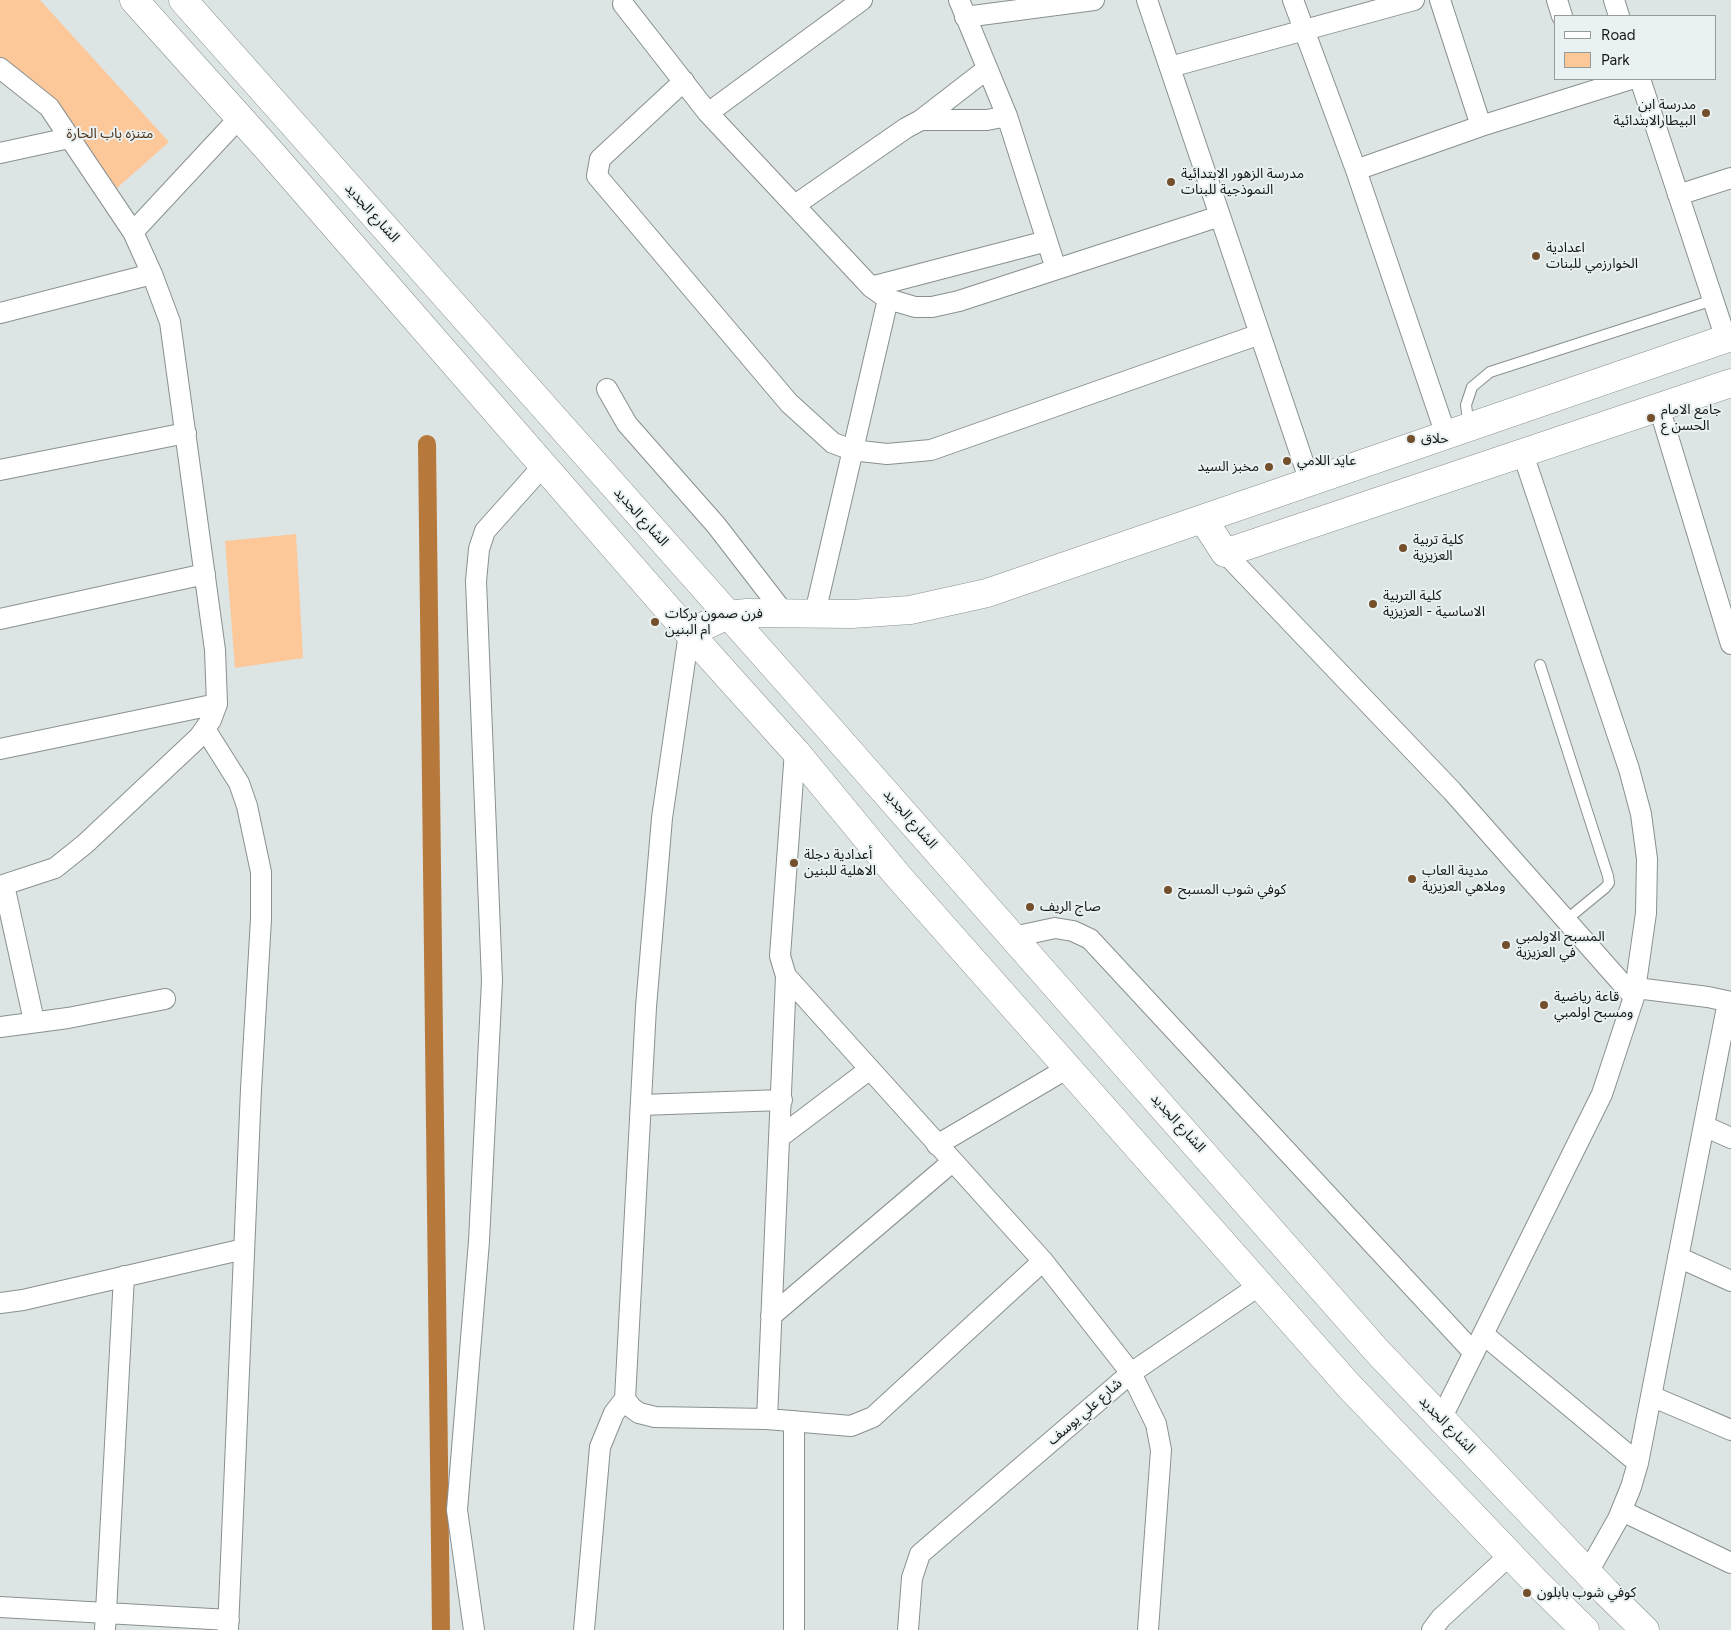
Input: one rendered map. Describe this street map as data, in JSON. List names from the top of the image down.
{
  "streets": {
    "main road": ["الشارع الجديد"],
    "street": ["شارع علي يوسف"]
  },
  "parks": ["متنزه باب الحارة"],
  "places": [
    "مدرسة ابن البيطارالابتدائية",
    "مدرسة الزهور الابتدائية النموذجية للبنات",
    "اعدادية الخوارزمي للبنات",
    "جامع الامام الحسن ع",
    "حلاق",
    "عايد اللامي",
    "مخبز السيد",
    "كلية تربية العزيزية",
    "كلية التربية الاساسية - العزيزية",
    "فرن صمون بركات ام البنين",
    "أعدادية دجلة الاهلية للبنين",
    "مدينة العاب وملاهي العزيزية",
    "كوفي شوب المسبح",
    "صاج الريف",
    "المسبح الاولمبي في العزيزية",
    "قاعة رياضية ومسبح اولمبي",
    "كوفي شوب بابلون"
  ],
  "legend": ["Road", "Park"]
}
